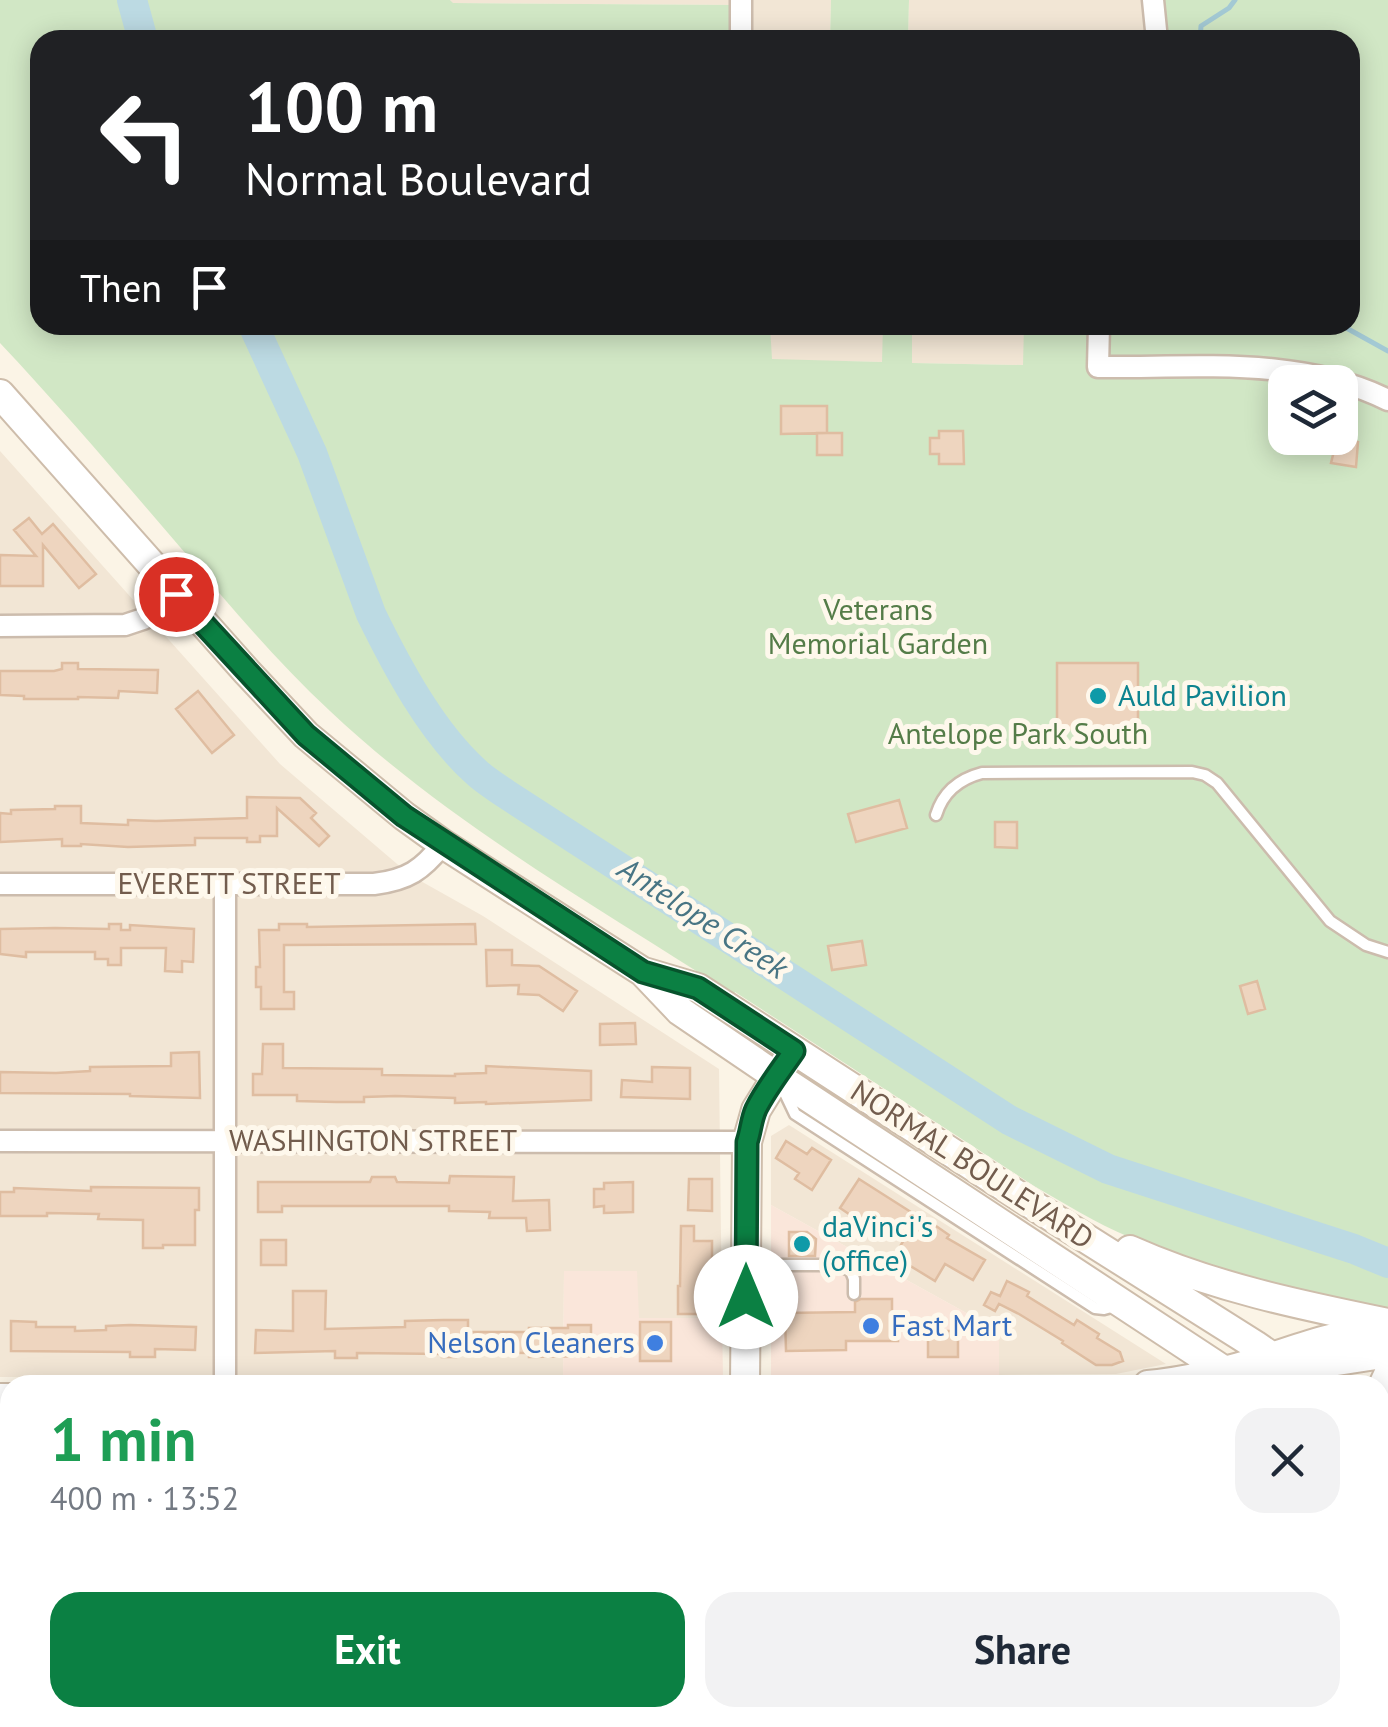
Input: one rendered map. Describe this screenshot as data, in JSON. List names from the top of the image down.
{
  "streets": {
    "main road": ["NORMAL BOULEVARD"],
    "street": ["EVERETT STREET", "WASHINGTON STREET"]
  },
  "crossings": [
    ["EVERETT STREET", "NORMAL BOULEVARD"]
  ],
  "water": ["Antelope Creek"],
  "parks": ["Veterans Memorial Garden", "Antelope Park South"],
  "places": [
    "Auld Pavilion",
    "daVinci's (office)",
    "Fast Mart",
    "Nelson Cleaners"
  ],
  "page": {
    "turn": ["100 m", "Normal Boulevard"],
    "then": "Then",
    "heading": ["1 min", "400 m · 13:52"],
    "buttons": ["Exit", "Share"]
  }
}
